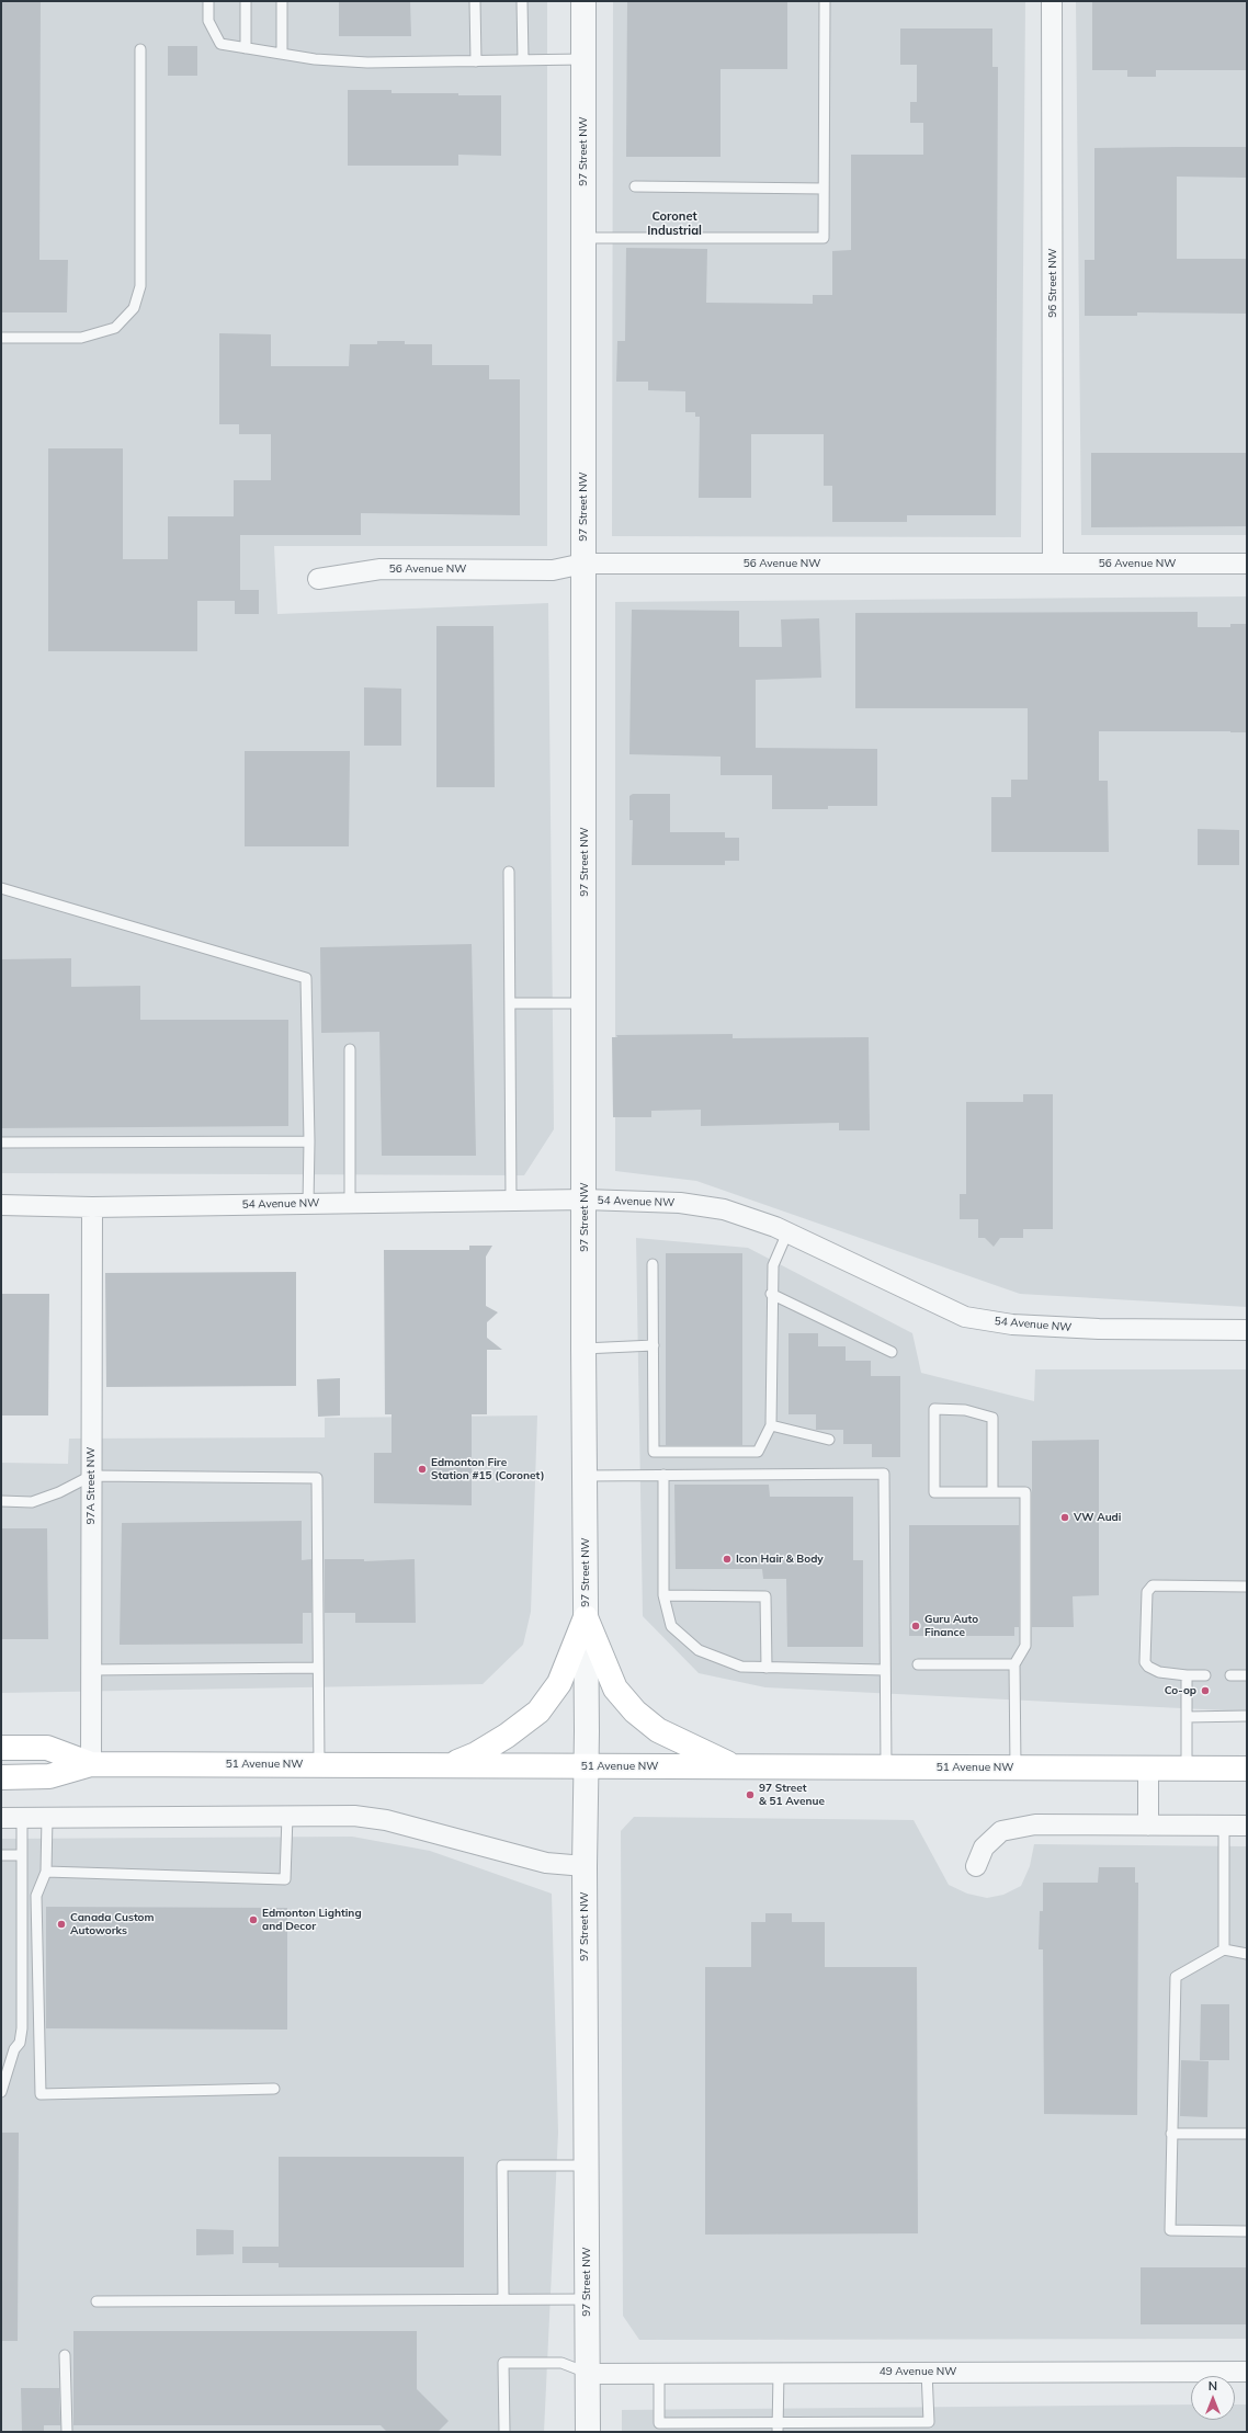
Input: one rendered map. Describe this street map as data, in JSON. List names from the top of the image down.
{
  "streets": {
    "main road": ["51 Avenue NW"],
    "street": [
      "97 Street NW",
      "96 Street NW",
      "56 Avenue NW",
      "54 Avenue NW",
      "97A Street NW",
      "49 Avenue NW"
    ]
  },
  "crossings": [
    ["97 Street NW", "56 Avenue NW"],
    ["97 Street NW", "54 Avenue NW"],
    ["97 Street NW", "51 Avenue NW"],
    ["97 Street NW", "49 Avenue NW"],
    ["96 Street NW", "56 Avenue NW"],
    ["54 Avenue NW", "97A Street NW"],
    ["97A Street NW", "51 Avenue NW"]
  ],
  "districts": ["Coronet Industrial"],
  "places": [
    "Edmonton Fire Station #15 (Coronet)",
    "VW Audi",
    "Icon Hair & Body",
    "Guru Auto Finance",
    "Co-op",
    "97 Street & 51 Avenue",
    "Edmonton Lighting and Decor",
    "Canada Custom Autoworks"
  ],
  "north": "top"
}
